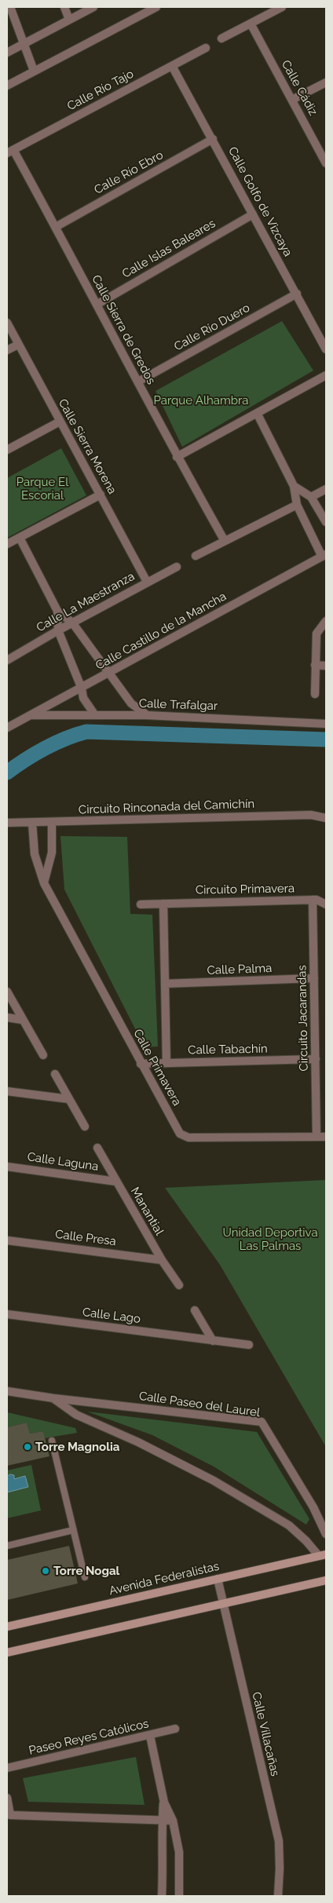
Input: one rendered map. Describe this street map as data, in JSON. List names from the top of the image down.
{
  "streets": {
    "street": [
      "Calle Cádiz",
      "Calle Río Tajo",
      "Calle Río Ebro",
      "Calle Golfo de Vizcaya",
      "Calle Islas Baleares",
      "Calle Río Duero",
      "Calle Sierra de Gredos",
      "Calle Sierra Morena",
      "Calle La Maestranza",
      "Calle Castillo de la Mancha",
      "Calle Trafalgar",
      "Circuito Rinconada del Camichín",
      "Circuito Primavera",
      "Calle Palma",
      "Circuito Jacarandas",
      "Calle Tabachín",
      "Calle Primavera",
      "Calle Laguna",
      "Manantial",
      "Calle Presa",
      "Calle Lago",
      "Calle Paseo del Laurel",
      "Avenida Federalistas",
      "Calle Villacañas",
      "Paseo Reyes Católicos"
    ]
  },
  "crossings": [
    ["Calle Río Tajo", "Calle Golfo de Vizcaya"],
    ["Calle Río Tajo", "Calle Sierra de Gredos"],
    ["Calle Río Ebro", "Calle Golfo de Vizcaya"],
    ["Calle Río Ebro", "Calle Sierra de Gredos"],
    ["Calle Golfo de Vizcaya", "Calle Islas Baleares"],
    ["Calle Golfo de Vizcaya", "Calle Río Duero"],
    ["Calle Islas Baleares", "Calle Sierra de Gredos"],
    ["Calle Río Duero", "Calle Sierra de Gredos"],
    ["Calle Sierra Morena", "Calle La Maestranza"],
    ["Calle Castillo de la Mancha", "Calle Trafalgar"],
    ["Circuito Rinconada del Camichín", "Calle Primavera"],
    ["Circuito Primavera", "Circuito Jacarandas"],
    ["Calle Palma", "Circuito Jacarandas"],
    ["Circuito Jacarandas", "Calle Tabachín"],
    ["Circuito Jacarandas", "Calle Primavera"],
    ["Calle Tabachín", "Calle Primavera"],
    ["Calle Laguna", "Manantial"],
    ["Manantial", "Calle Presa"],
    ["Calle Paseo del Laurel", "Avenida Federalistas"],
    ["Avenida Federalistas", "Calle Villacañas"]
  ],
  "parks": ["Parque Alhambra", "Parque El Escorial", "Unidad Deportiva Las Palmas"],
  "places": ["Torre Magnolia", "Torre Nogal"]
}
